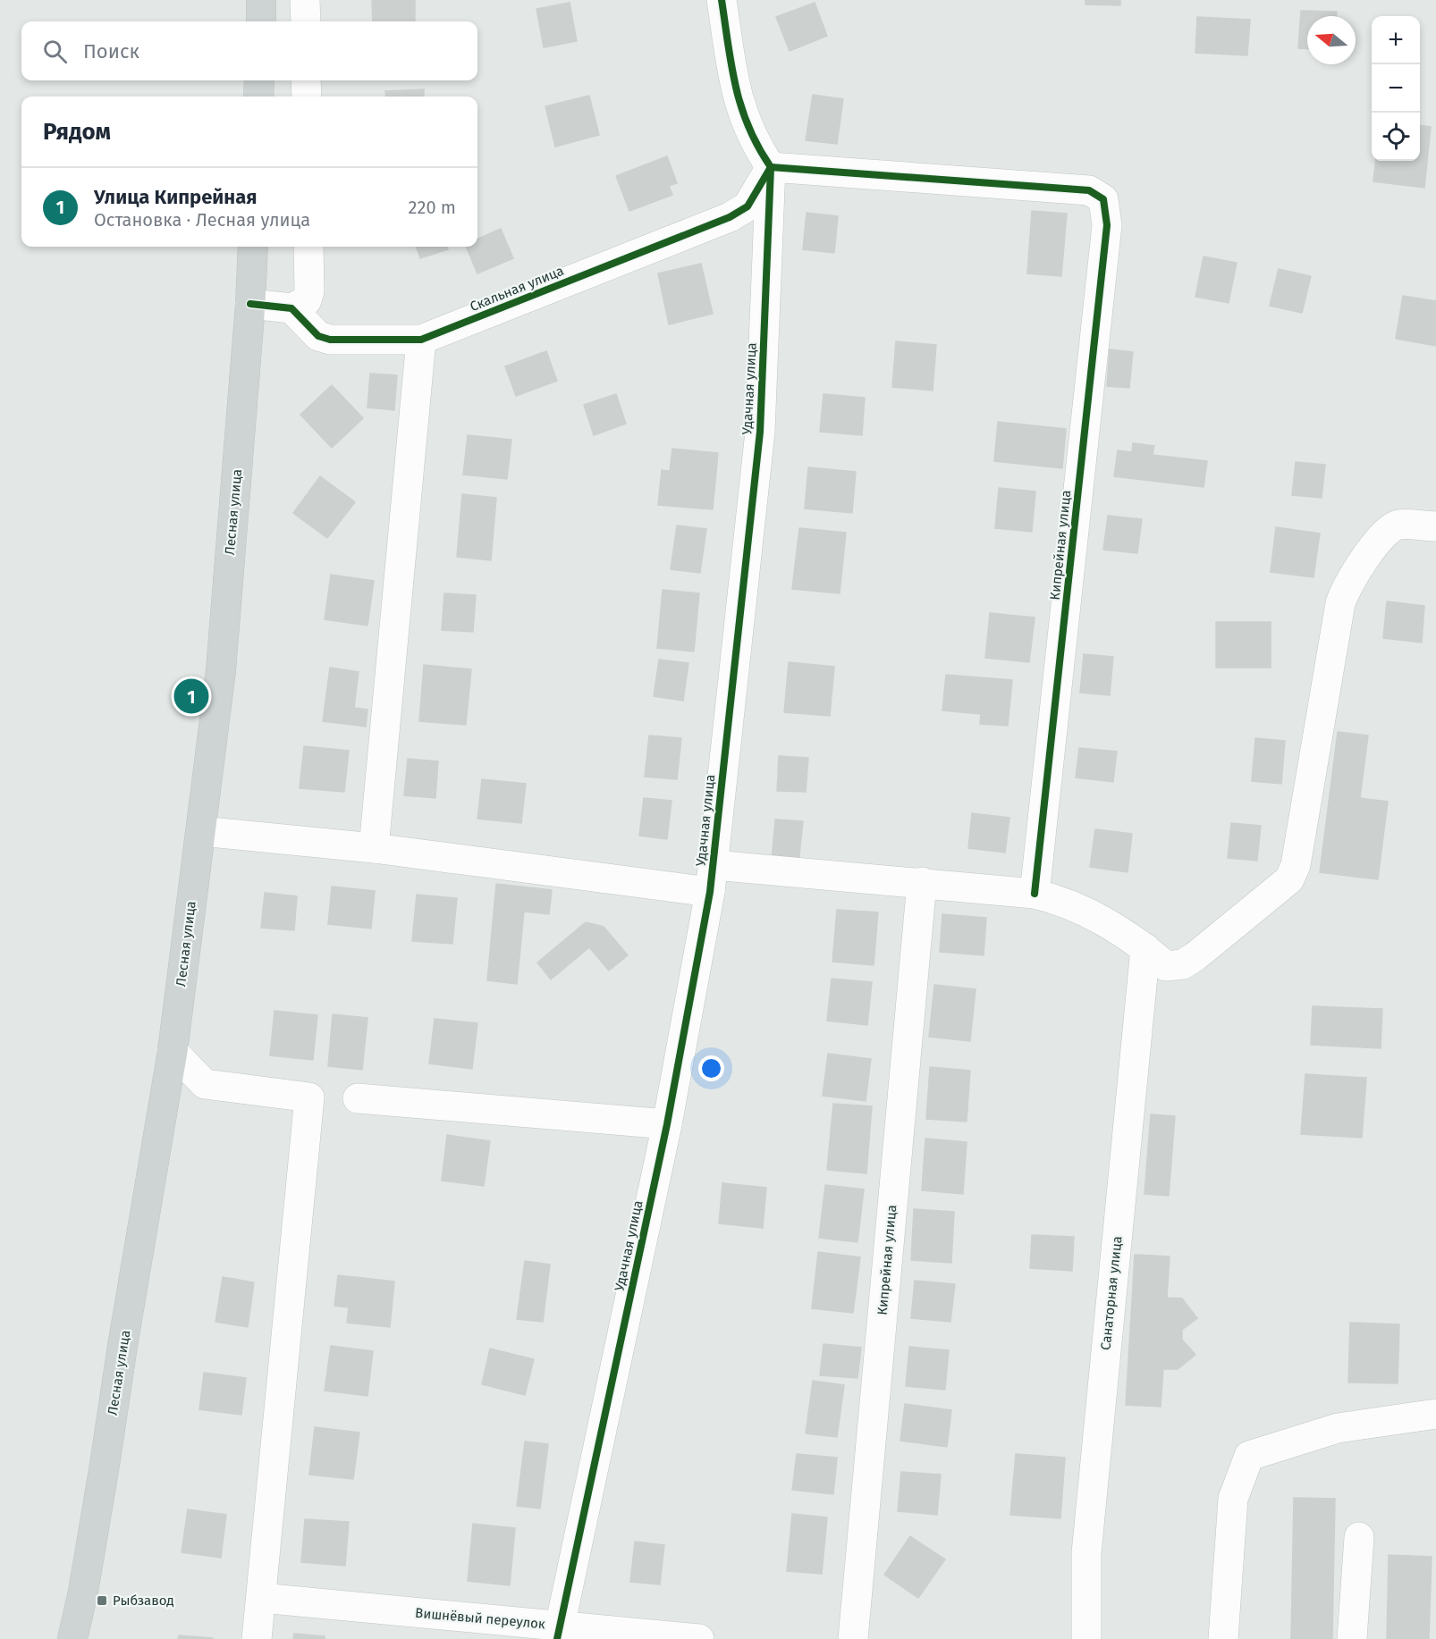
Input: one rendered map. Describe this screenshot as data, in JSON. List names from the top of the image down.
{
  "streets": {
    "main road": ["Лесная улица"],
    "street": [
      "Скальная улица",
      "Удачная улица",
      "Кипрейная улица",
      "Санаторная улица",
      "Вишнёвый переулок"
    ]
  },
  "crossings": [
    ["Скальная улица", "Удачная улица"],
    ["Скальная улица", "Кипрейная улица"],
    ["Удачная улица", "Кипрейная улица"],
    ["Удачная улица", "Вишнёвый переулок"]
  ],
  "places": {
    "transit": ["Рыбзавод"]
  },
  "north": "left",
  "page": {
    "map_buttons": ["+", "−"],
    "search": "Поиск",
    "heading": "Рядом",
    "list": [
      {
        "mark": "1",
        "name": "Улица Кипрейная",
        "note": "Остановка · Лесная улица",
        "value": "220 m"
      }
    ],
    "pins": "1"
  }
}
